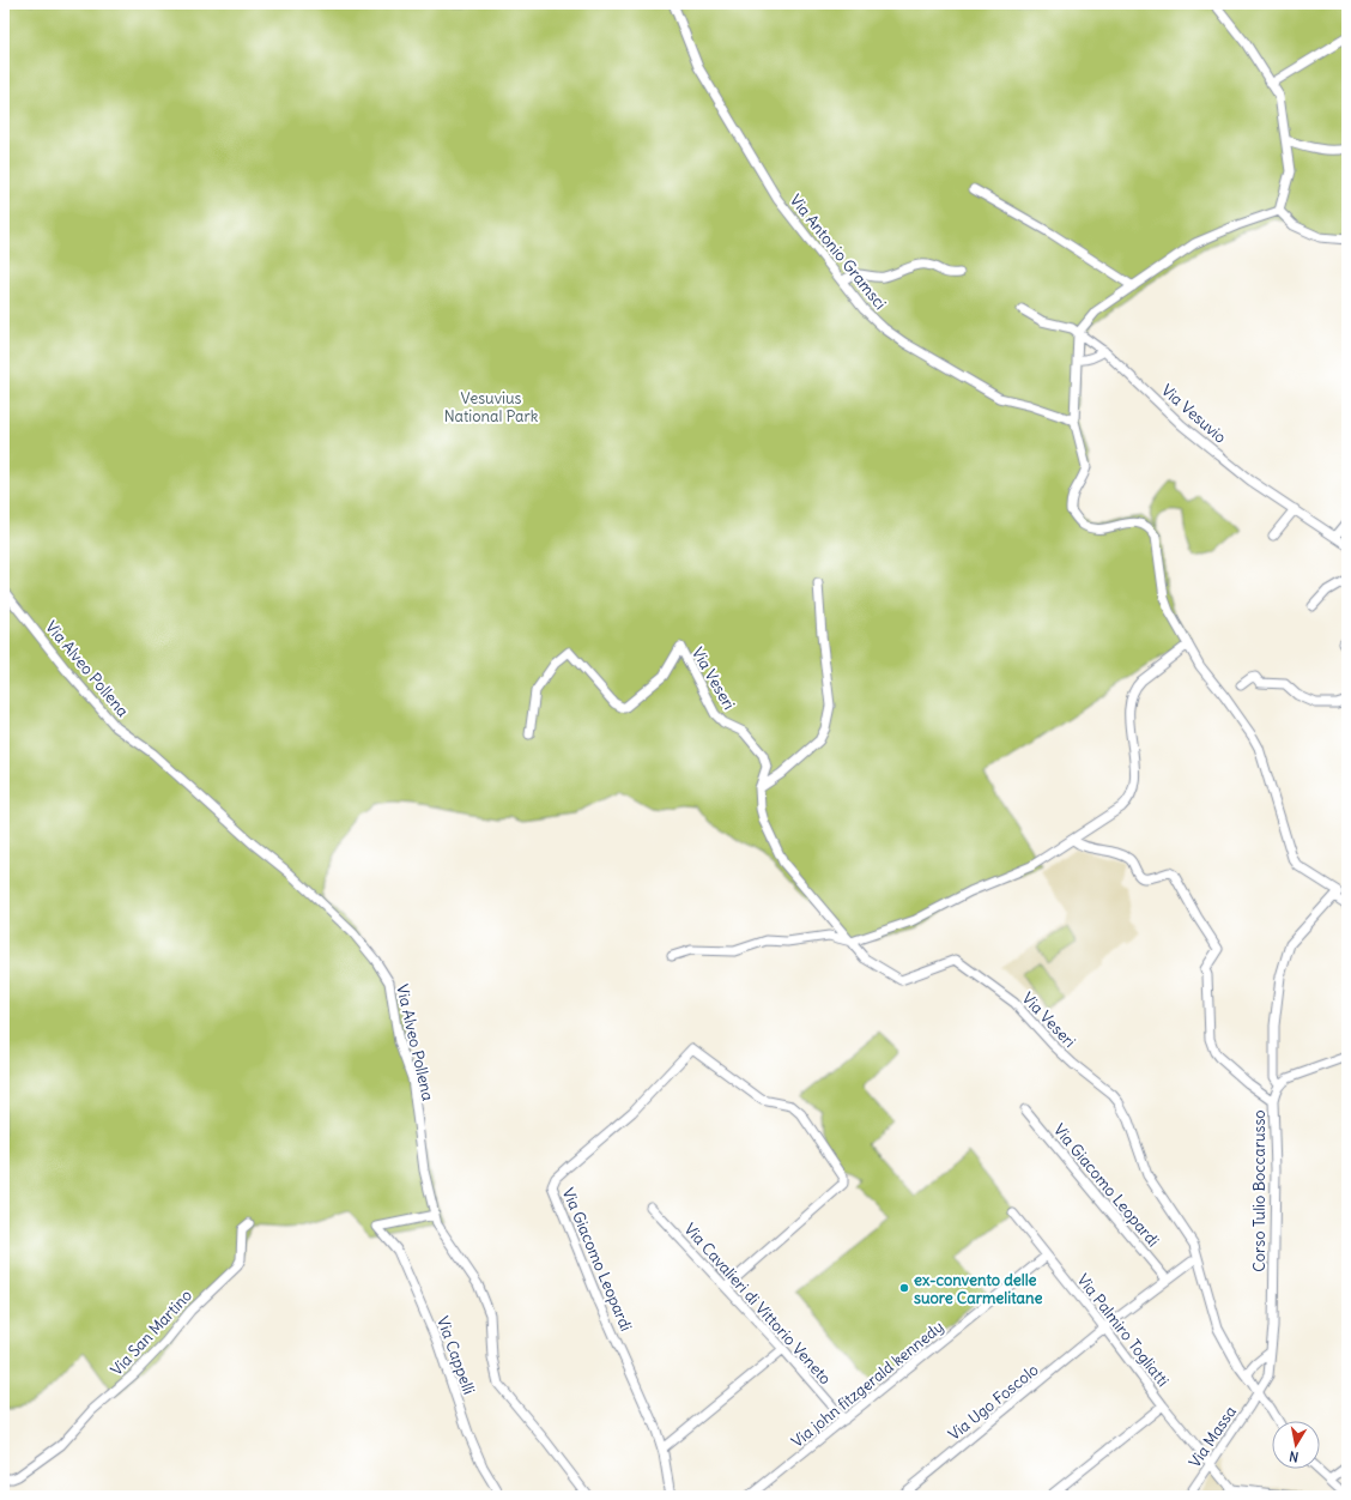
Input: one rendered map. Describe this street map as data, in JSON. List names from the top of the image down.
{
  "streets": {
    "street": [
      "Via Antonio Gramsci",
      "Via Vesuvio",
      "Via Alveo Pollena",
      "Via Veseri",
      "Via Giacomo Leopardi",
      "Corso Tulio Boccarusso",
      "Via Cavalieri di Vittorio Veneto",
      "Via Palmiro Togliatti",
      "Via San Martino",
      "Via Cappelli",
      "Via john fitzgerald kennedy",
      "Via Ugo Foscolo",
      "Via Massa"
    ]
  },
  "crossings": [
    ["Via Alveo Pollena", "Via Cappelli"],
    ["Via Giacomo Leopardi", "Via Cavalieri di Vittorio Veneto"],
    ["Corso Tulio Boccarusso", "Via Massa"],
    ["Via Cavalieri di Vittorio Veneto", "Via john fitzgerald kennedy"],
    ["Via Palmiro Togliatti", "Via john fitzgerald kennedy"],
    ["Via Palmiro Togliatti", "Via Ugo Foscolo"],
    ["Via Palmiro Togliatti", "Via Massa"]
  ],
  "parks": ["Vesuvius National Park"],
  "places": ["ex-convento delle suore Carmelitane"],
  "north": "bottom"
}
